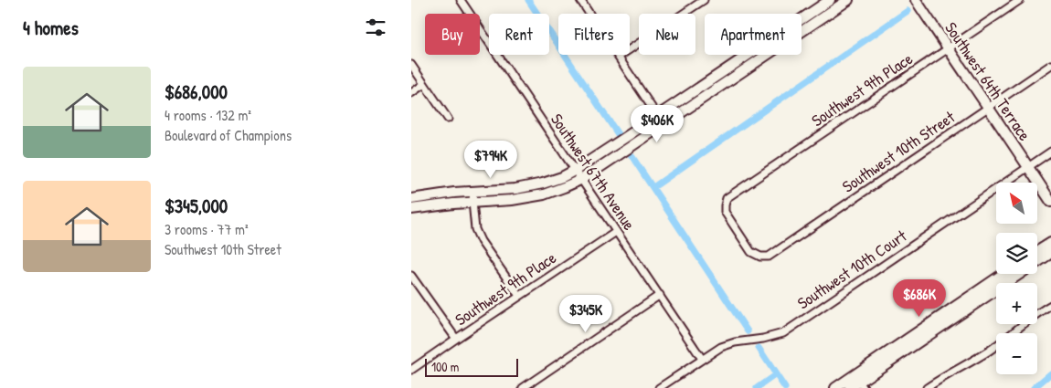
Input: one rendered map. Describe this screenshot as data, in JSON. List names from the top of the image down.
{
  "streets": {
    "street": [
      "Southwest 64th Terrace",
      "Southwest 9th Place",
      "Southwest 10th Street",
      "Southwest 67th Avenue",
      "Southwest 10th Court"
    ]
  },
  "crossings": [
    ["Southwest 64th Terrace", "Southwest 9th Place"],
    ["Southwest 64th Terrace", "Southwest 10th Street"],
    ["Southwest 64th Terrace", "Southwest 10th Court"],
    ["Southwest 9th Place", "Southwest 10th Street"],
    ["Southwest 9th Place", "Southwest 67th Avenue"],
    ["Southwest 67th Avenue", "Southwest 10th Court"]
  ],
  "scale_bar": "100 m",
  "north": "top left",
  "page": {
    "heading": "4 homes",
    "chip": [
      "Buy",
      "Rent",
      "Filters",
      "New",
      "Apartment"
    ],
    "list": [
      {
        "name": "$686,000",
        "note": "4 rooms · 132 m² · Boulevard of Champions"
      },
      {
        "name": "$345,000",
        "note": "3 rooms · 77 m² · Southwest 10th Street"
      }
    ],
    "price": [
      "$406K",
      "$794K",
      "$686K",
      "$345K"
    ],
    "map_buttons": ["+", "−"],
    "scale": "100 m"
  }
}
